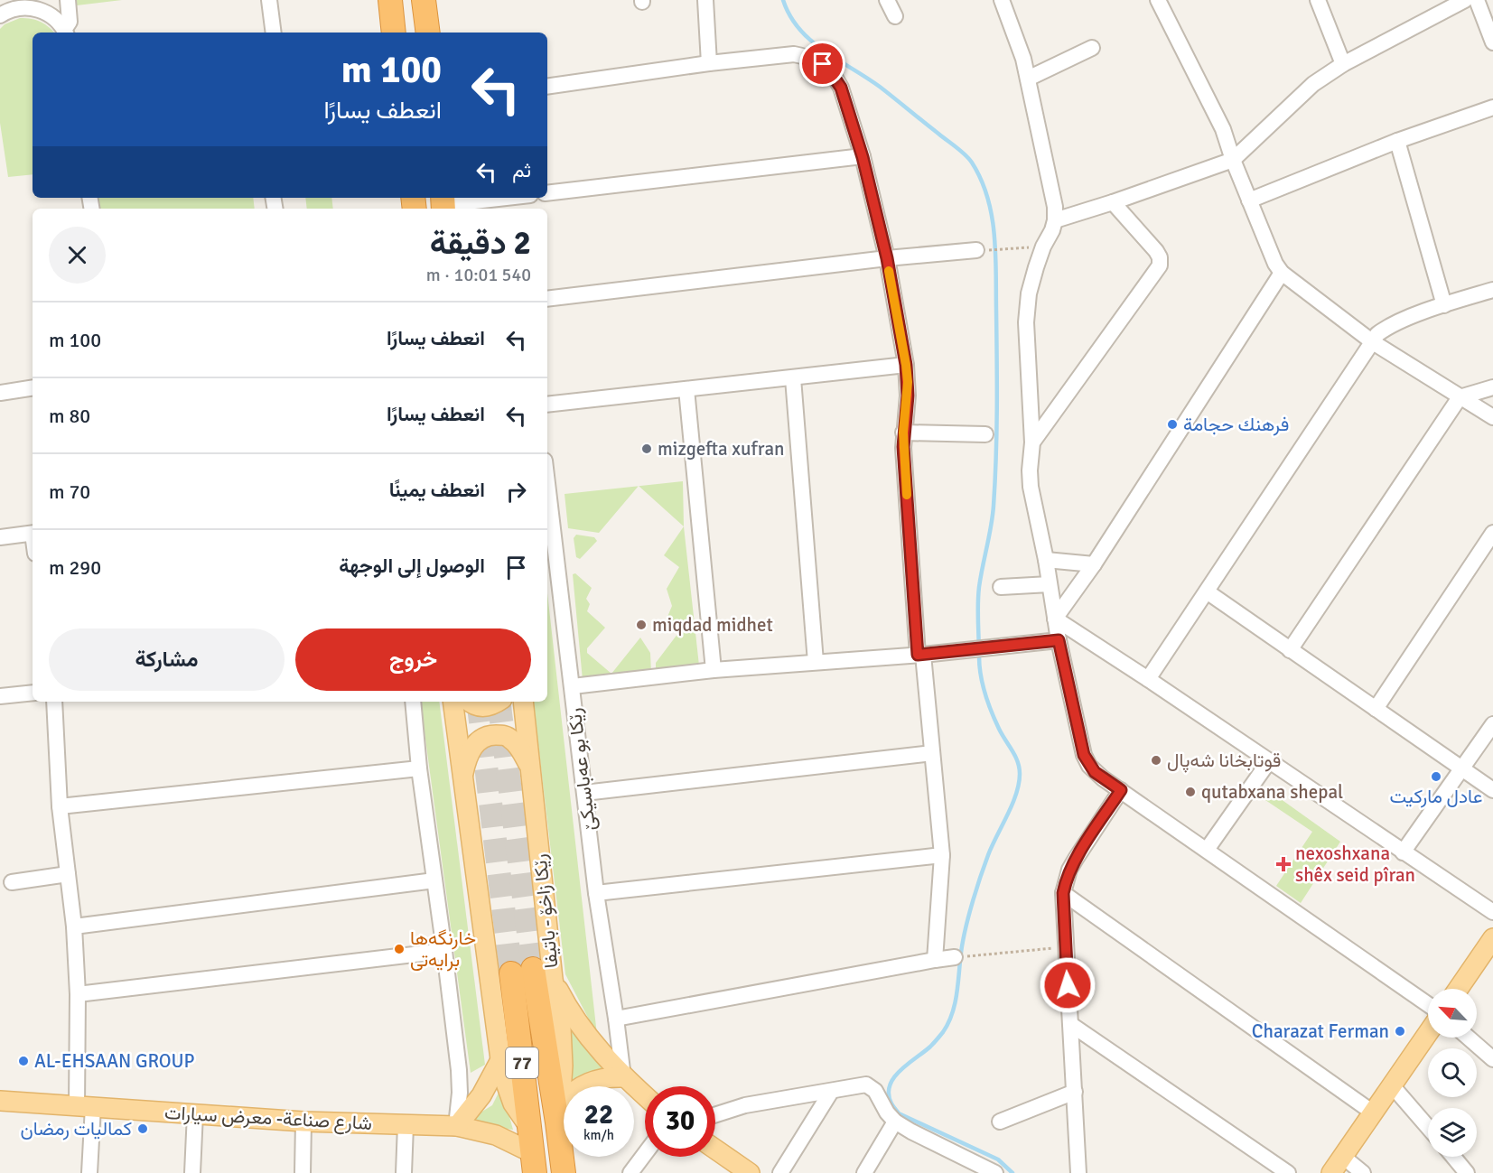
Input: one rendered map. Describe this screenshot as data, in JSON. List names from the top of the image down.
{
  "streets": {
    "highway": ["رێکا زاخۆ - باتیفا", "77"],
    "main road": ["شارع صناعة- معرض سيارات"],
    "street": ["رێكا بو عه‌باسيكێ"]
  },
  "crossings": [
    ["رێکا زاخۆ - باتیفا", "شارع صناعة- معرض سيارات"]
  ],
  "places": {
    "other": [
      "فرهنك حجامة",
      "mizgefta xufran",
      "miqdad midhet",
      "قوتابخانا شەپال",
      "عادل ماركيت",
      "qutabxana shepal",
      "خارنگه‌ها برايه‌تى",
      "Charazat Ferman",
      "AL-EHSAAN GROUP",
      "كماليات رمضان"
    ],
    "health": ["nexoshxana shêx seid pîran"]
  },
  "north": "top left",
  "page": {
    "turn": ["100 m", "انعطف يسارًا"],
    "then": "ثم",
    "heading": ["2 دقيقة", "540 m · 10:01"],
    "list": [
      {
        "name": "انعطف يسارًا",
        "value": "100 m"
      },
      {
        "name": "انعطف يسارًا",
        "value": "80 m"
      },
      {
        "name": "انعطف يمينًا",
        "value": "70 m"
      },
      {
        "name": "الوصول إلى الوجهة",
        "value": "290 m"
      }
    ],
    "buttons": ["خروج", "مشاركة"],
    "speed": "22 km/h",
    "limit": "30"
  }
}
